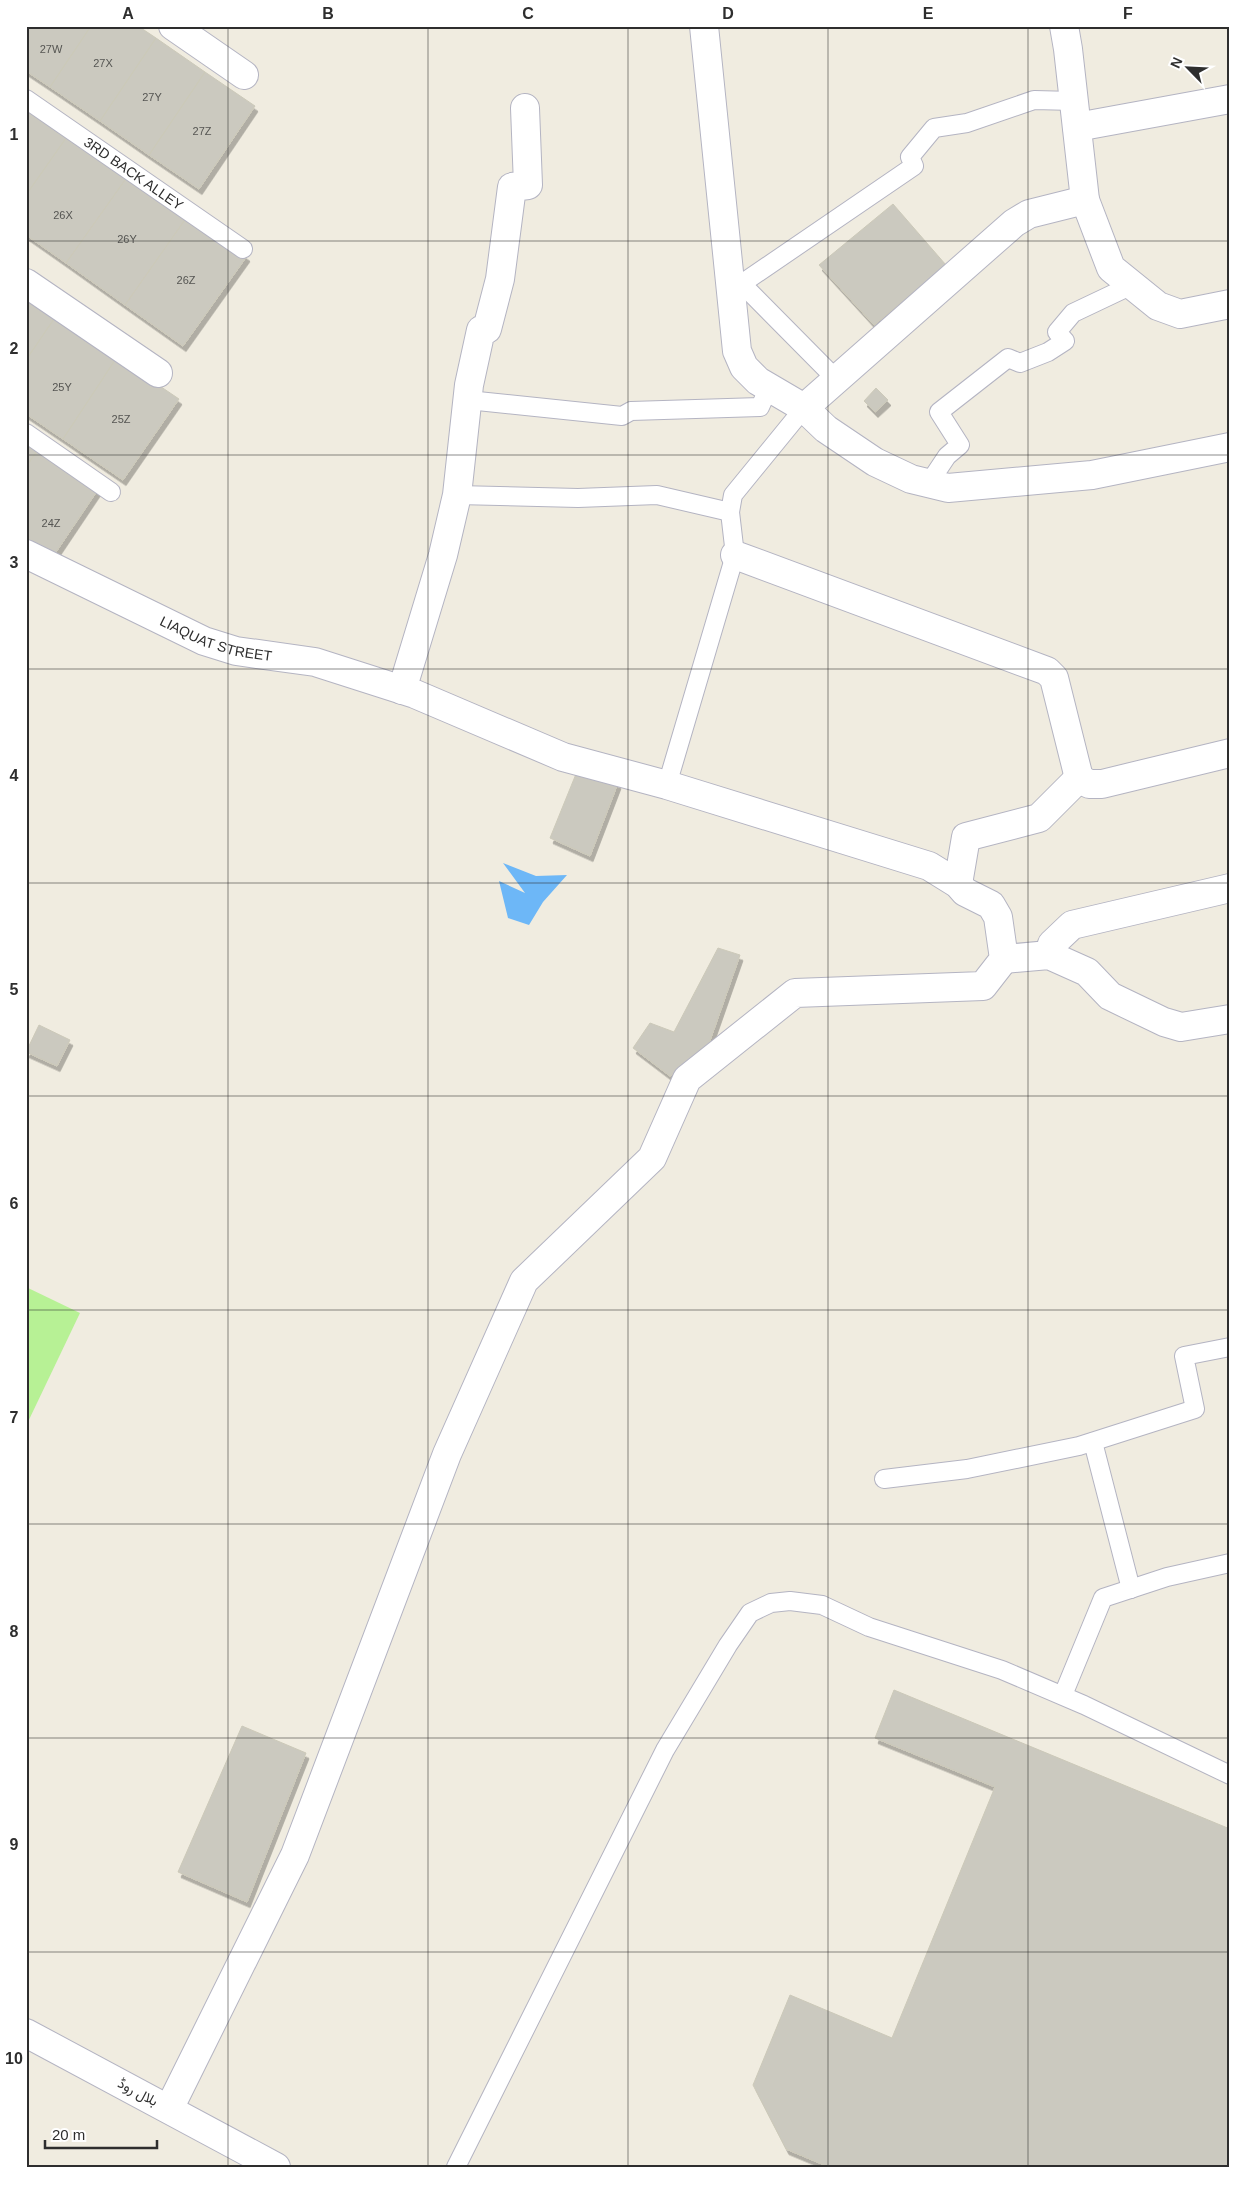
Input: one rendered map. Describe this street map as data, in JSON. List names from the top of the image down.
{
  "streets": {
    "street": ["LIAQUAT STREET", "بلال روڈ"],
    "lane": ["3RD BACK ALLEY"]
  },
  "house_numbers": [
    "27W",
    "27X",
    "27Y",
    "27Z",
    "26X",
    "26Y",
    "26Z",
    "25Y",
    "25Z",
    "24Z"
  ],
  "scale_bar": "20 m",
  "north": "top left",
  "grid": {
    "columns": [
      "A",
      "B",
      "C",
      "D",
      "E",
      "F"
    ],
    "rows": [
      "1",
      "2",
      "3",
      "4",
      "5",
      "6",
      "7",
      "8",
      "9",
      "10"
    ]
  }
}
